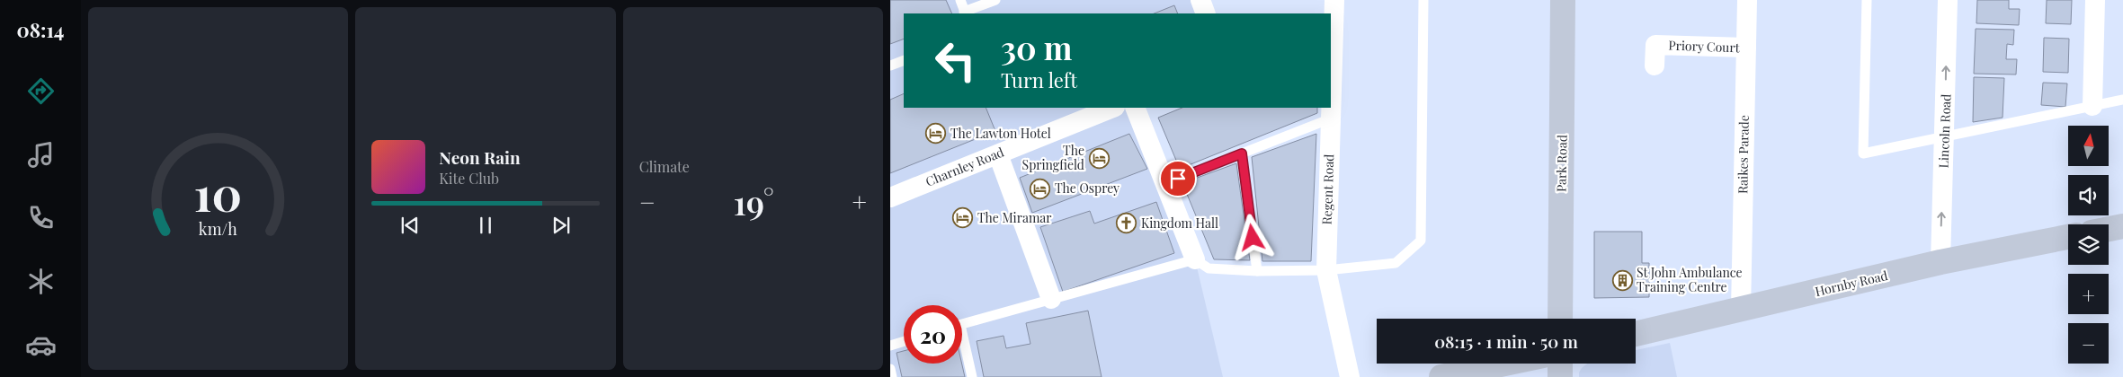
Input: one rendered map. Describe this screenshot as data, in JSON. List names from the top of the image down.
{
  "streets": {
    "main road": ["Park Road", "Hornby Road"],
    "street": [
      "Priory Court",
      "Lincoln Road",
      "Raikes Parade",
      "Charnley Road",
      "Regent Road"
    ]
  },
  "crossings": [
    ["Priory Court", "Raikes Parade"],
    ["Lincoln Road", "Hornby Road"],
    ["Raikes Parade", "Hornby Road"]
  ],
  "places": {
    "hotel": [
      "The Lawton Hotel",
      "The Springfield",
      "The Osprey",
      "The Miramar"
    ],
    "church": ["Kingdom Hall"],
    "building": ["St John Ambulance Training Centre"]
  },
  "north": "top",
  "page": {
    "tabs": "08:14",
    "tile": "Climate",
    "turn": ["30 m", "Turn left"],
    "map_buttons": ["+", "−"],
    "song": ["Neon Rain", "Kite Club"],
    "heat": ["−", "19°", "+"],
    "limit": "20",
    "trip": "08:15 · 1 min · 50 m",
    "gauge": ["10", "km/h"]
  }
}
